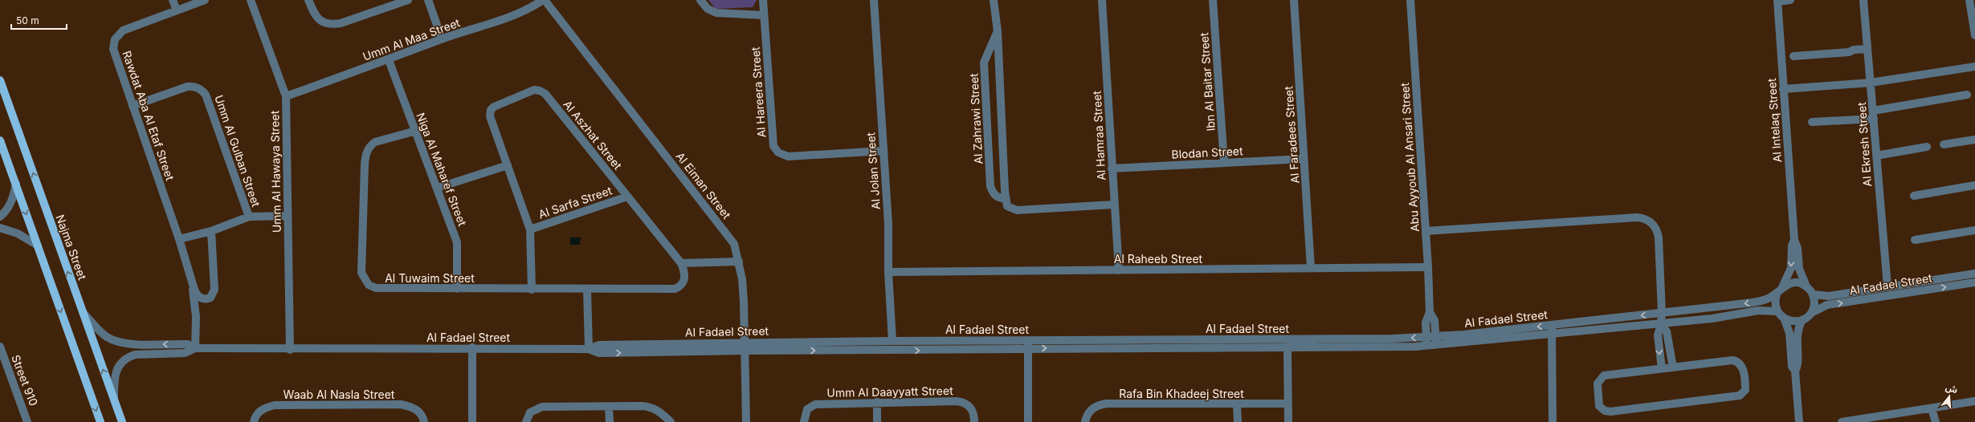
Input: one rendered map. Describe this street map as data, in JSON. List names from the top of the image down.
{
  "streets": {
    "main road": ["Najma Street"],
    "street": [
      "Umm Al Maa Street",
      "Ibn Al Baitar Street",
      "Al Hareera Street",
      "Rawdat Aba Al Etaf Street",
      "Al Zahrawi Street",
      "Al Intelaq Street",
      "Al Aszhat Street",
      "Al Faradees Street",
      "Al Hamraa Street",
      "Al Ekresh Street",
      "Umm Al Gulban Street",
      "Blodan Street",
      "Abu Ayyoub Al Ansari Street",
      "Niga Al Maharef Street",
      "Al Jolan Street",
      "Umm Al Hawaya Street",
      "Al Eiman Street",
      "Al Sarfa Street",
      "Al Raheeb Street",
      "Al Tuwaim Street",
      "Al Fadael Street",
      "Street 910",
      "Umm Al Daayyatt Street",
      "Rafa Bin Khadeej Street",
      "Waab Al Nasla Street"
    ]
  },
  "crossings": [
    ["Umm Al Maa Street", "Niga Al Maharef Street"],
    ["Umm Al Maa Street", "Umm Al Hawaya Street"],
    ["Umm Al Maa Street", "Al Eiman Street"],
    ["Ibn Al Baitar Street", "Blodan Street"],
    ["Al Hareera Street", "Al Jolan Street"],
    ["Rawdat Aba Al Etaf Street", "Umm Al Gulban Street"],
    ["Al Zahrawi Street", "Al Hamraa Street"],
    ["Al Intelaq Street", "Al Fadael Street"],
    ["Al Aszhat Street", "Al Sarfa Street"],
    ["Al Aszhat Street", "Al Tuwaim Street"],
    ["Al Faradees Street", "Blodan Street"],
    ["Al Faradees Street", "Al Raheeb Street"],
    ["Al Hamraa Street", "Blodan Street"],
    ["Al Hamraa Street", "Al Raheeb Street"],
    ["Al Ekresh Street", "Al Fadael Street"],
    ["Abu Ayyoub Al Ansari Street", "Al Raheeb Street"],
    ["Abu Ayyoub Al Ansari Street", "Al Fadael Street"],
    ["Niga Al Maharef Street", "Al Tuwaim Street"],
    ["Al Jolan Street", "Al Raheeb Street"],
    ["Al Jolan Street", "Al Fadael Street"],
    ["Umm Al Hawaya Street", "Al Fadael Street"],
    ["Al Eiman Street", "Al Fadael Street"],
    ["Najma Street", "Al Fadael Street"]
  ],
  "scale_bar": "50 m",
  "north": "top"
}
